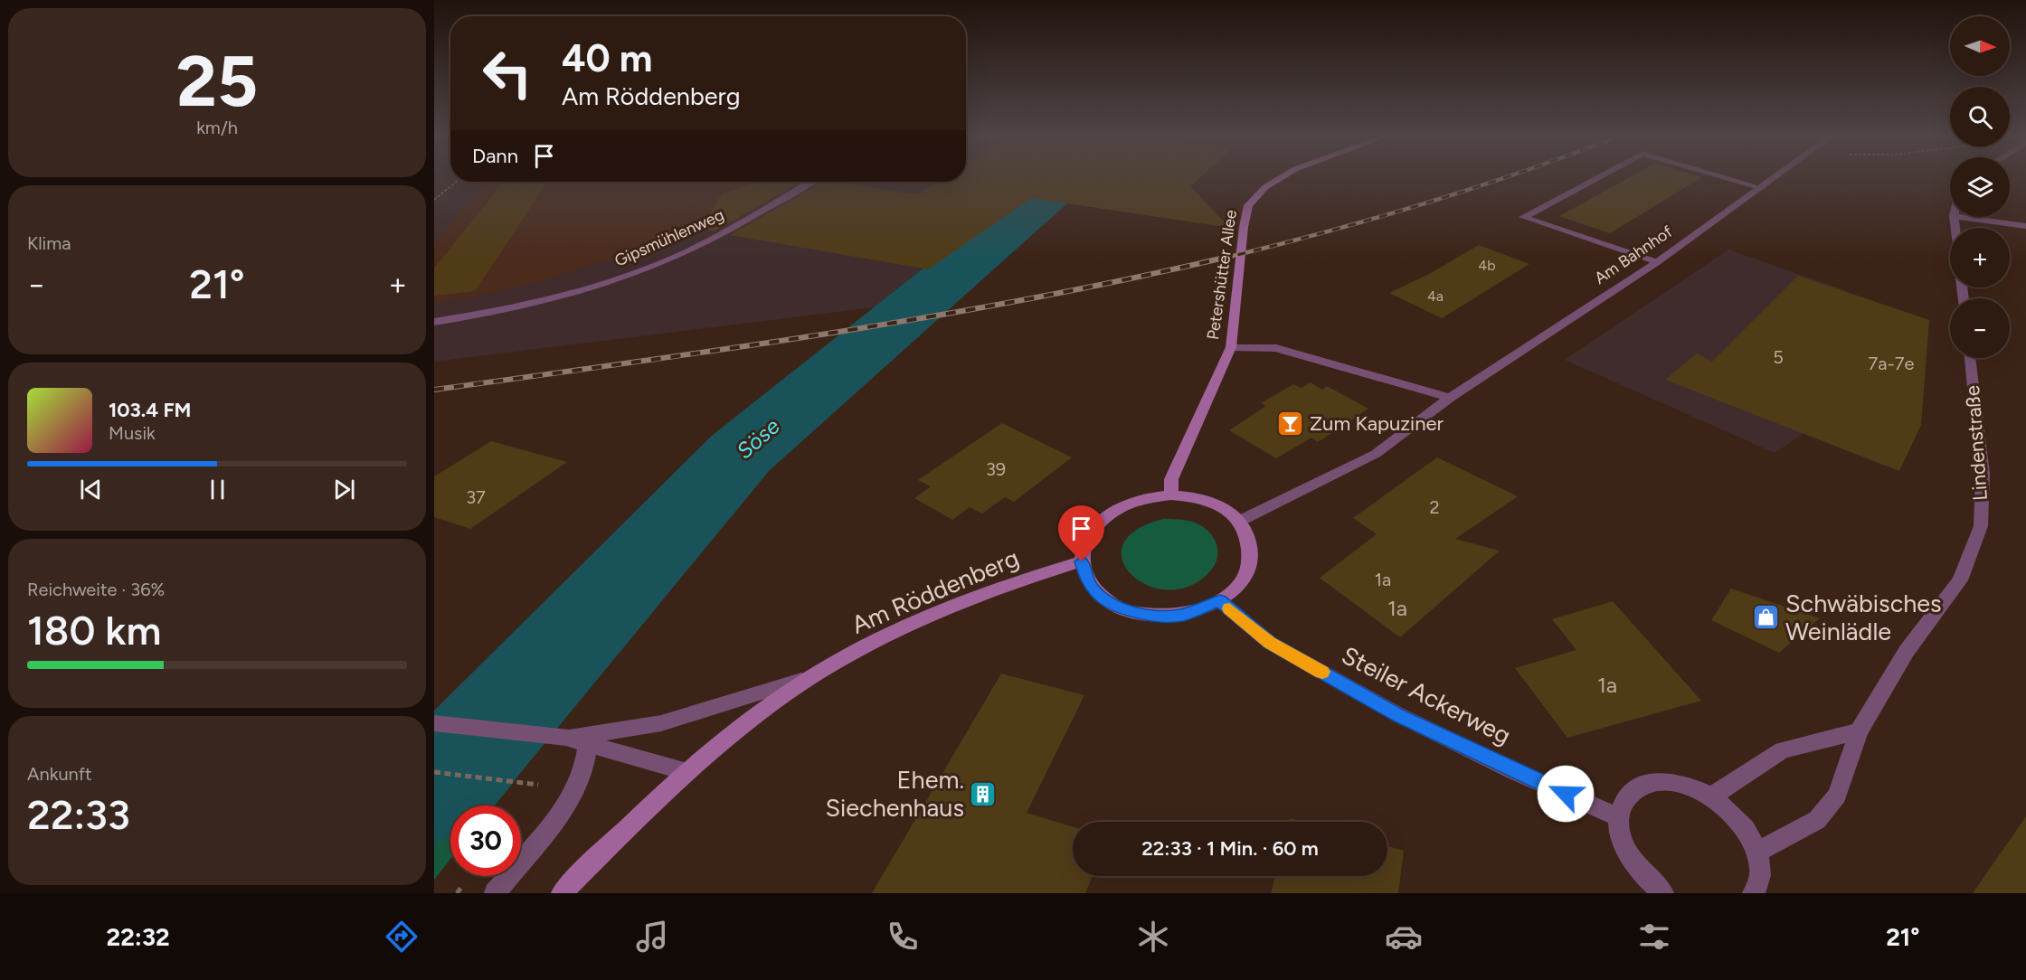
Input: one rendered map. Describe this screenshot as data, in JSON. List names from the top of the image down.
{
  "streets": {
    "main road": ["Petershütter Allee", "Am Röddenberg"],
    "street": [
      "Gipsmühlenweg",
      "Am Bahnhof",
      "Lindenstraße",
      "Steiler Ackerweg"
    ]
  },
  "crossings": [
    ["Am Bahnhof", "Petershütter Allee"],
    ["Am Bahnhof", "Am Röddenberg"],
    ["Am Bahnhof", "Steiler Ackerweg"],
    ["Petershütter Allee", "Am Röddenberg"],
    ["Petershütter Allee", "Steiler Ackerweg"],
    ["Am Röddenberg", "Steiler Ackerweg"]
  ],
  "water": ["Söse"],
  "places": {
    "bar": ["Zum Kapuziner"],
    "shop": ["Schwäbisches Weinlädle"],
    "building": ["Ehem. Siechenhaus"]
  },
  "house_numbers": [
    "4b",
    "4a",
    "5",
    "7a-7e",
    "39",
    "37",
    "2",
    "1a",
    "1a",
    "1a"
  ],
  "north": "right",
  "page": {
    "tile": [
      ["25", "km/h"],
      "Klima",
      ["Reichweite · 36%", "180 km"],
      ["Ankunft", "22:33"]
    ],
    "map_buttons": ["+", "−"],
    "turn": ["40 m", "Am Röddenberg"],
    "then": "Dann",
    "heat": ["−", "21°", "+"],
    "song": ["103.4 FM", "Musik"],
    "limit": "30",
    "trip": "22:33 · 1 Min. · 60 m",
    "tabs": ["22:32", "21°"]
  }
}
